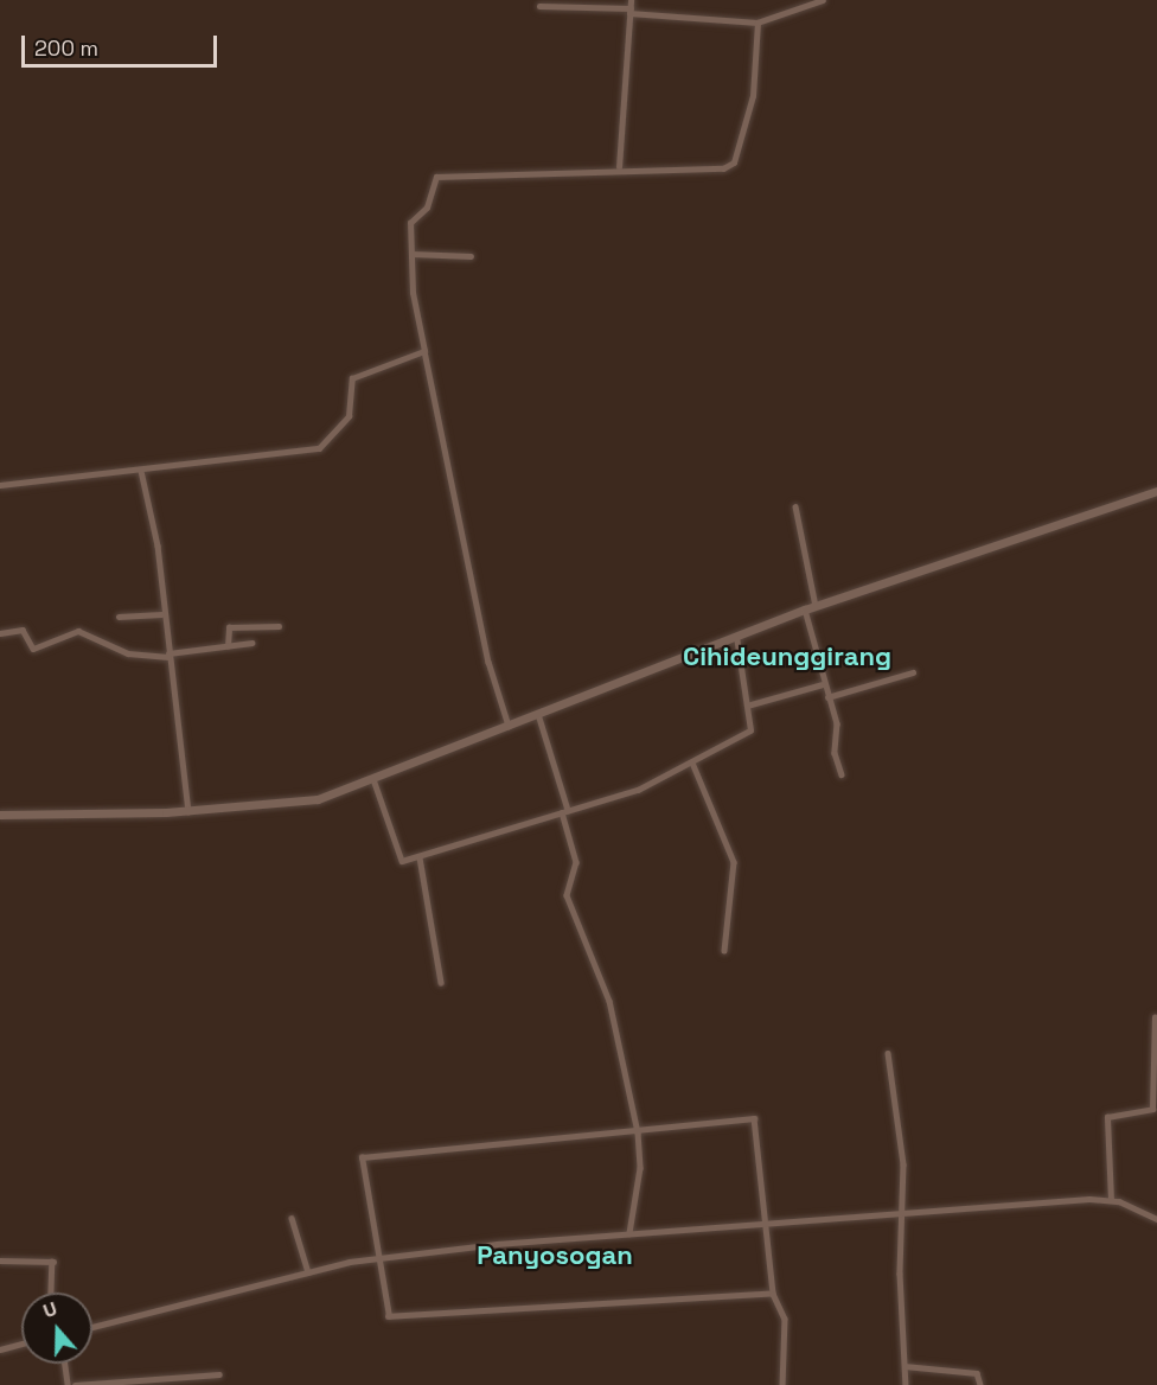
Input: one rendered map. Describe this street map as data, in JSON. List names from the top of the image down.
{
  "districts": ["Cihideunggirang", "Panyosogan"],
  "scale_bar": "200 m",
  "north": "top"
}
